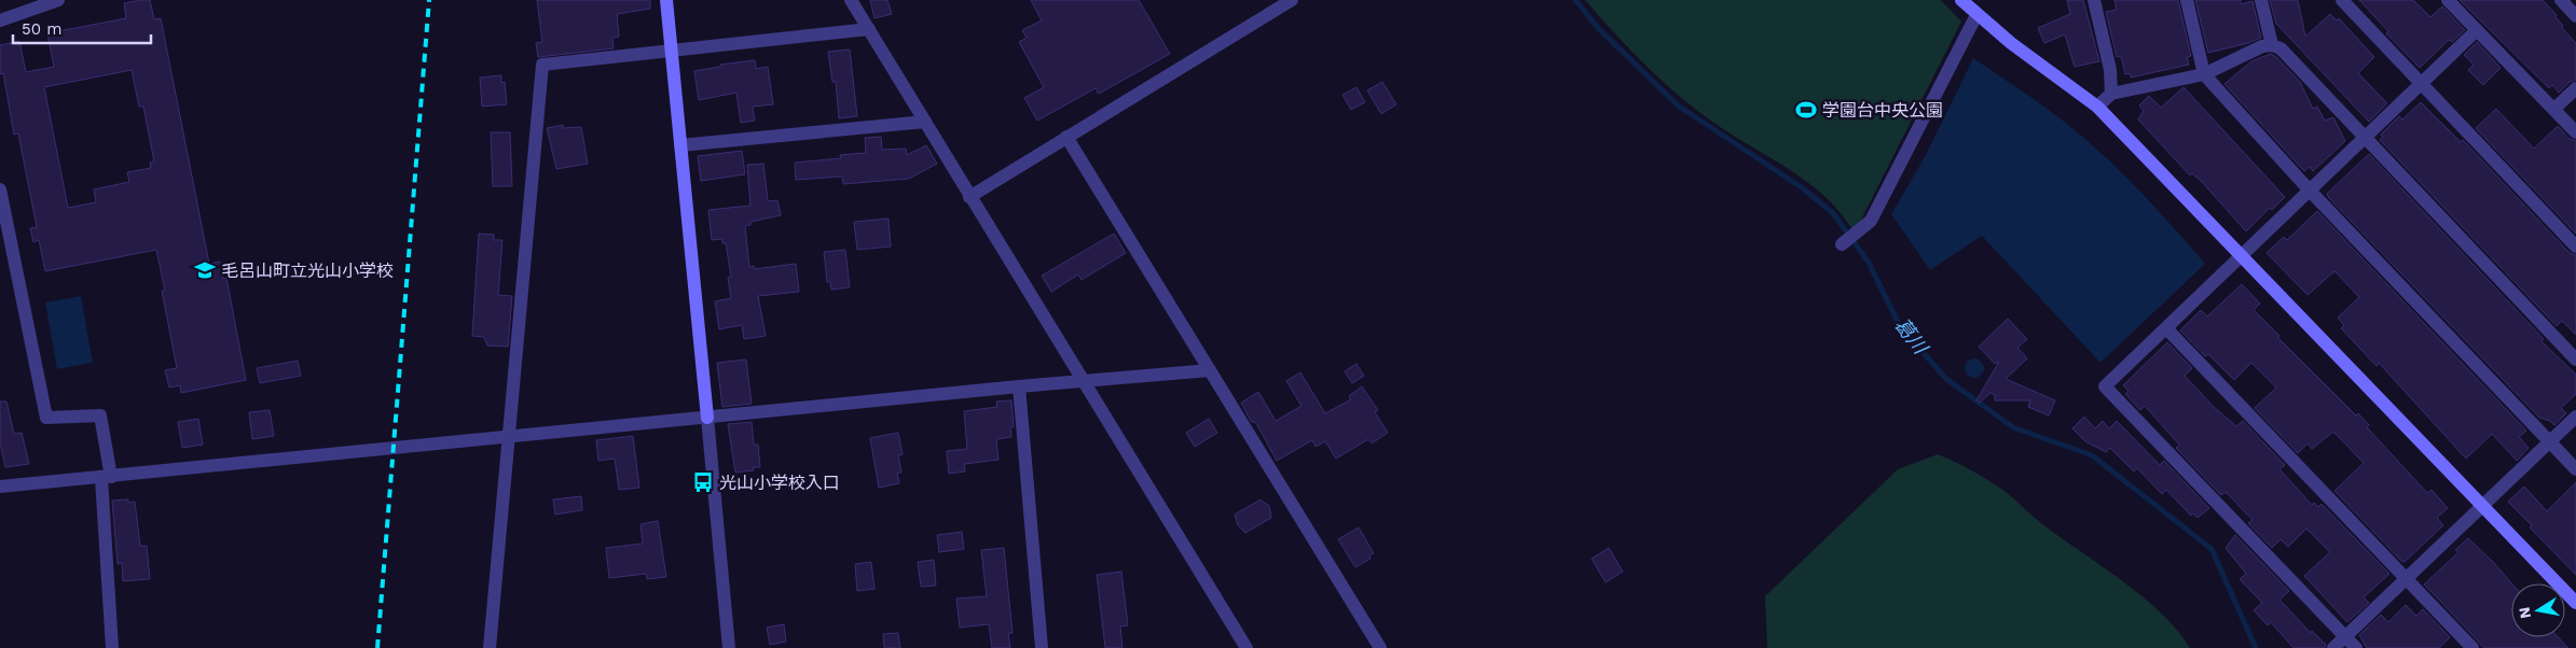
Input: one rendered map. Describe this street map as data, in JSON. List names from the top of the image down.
{
  "water": ["葛川"],
  "places": {
    "sports": ["学園台中央公園"],
    "school or university": ["毛呂山町立光山小学校"],
    "bus stop": ["光山小学校入口"]
  },
  "scale_bar": "50 m",
  "north": "left"
}
